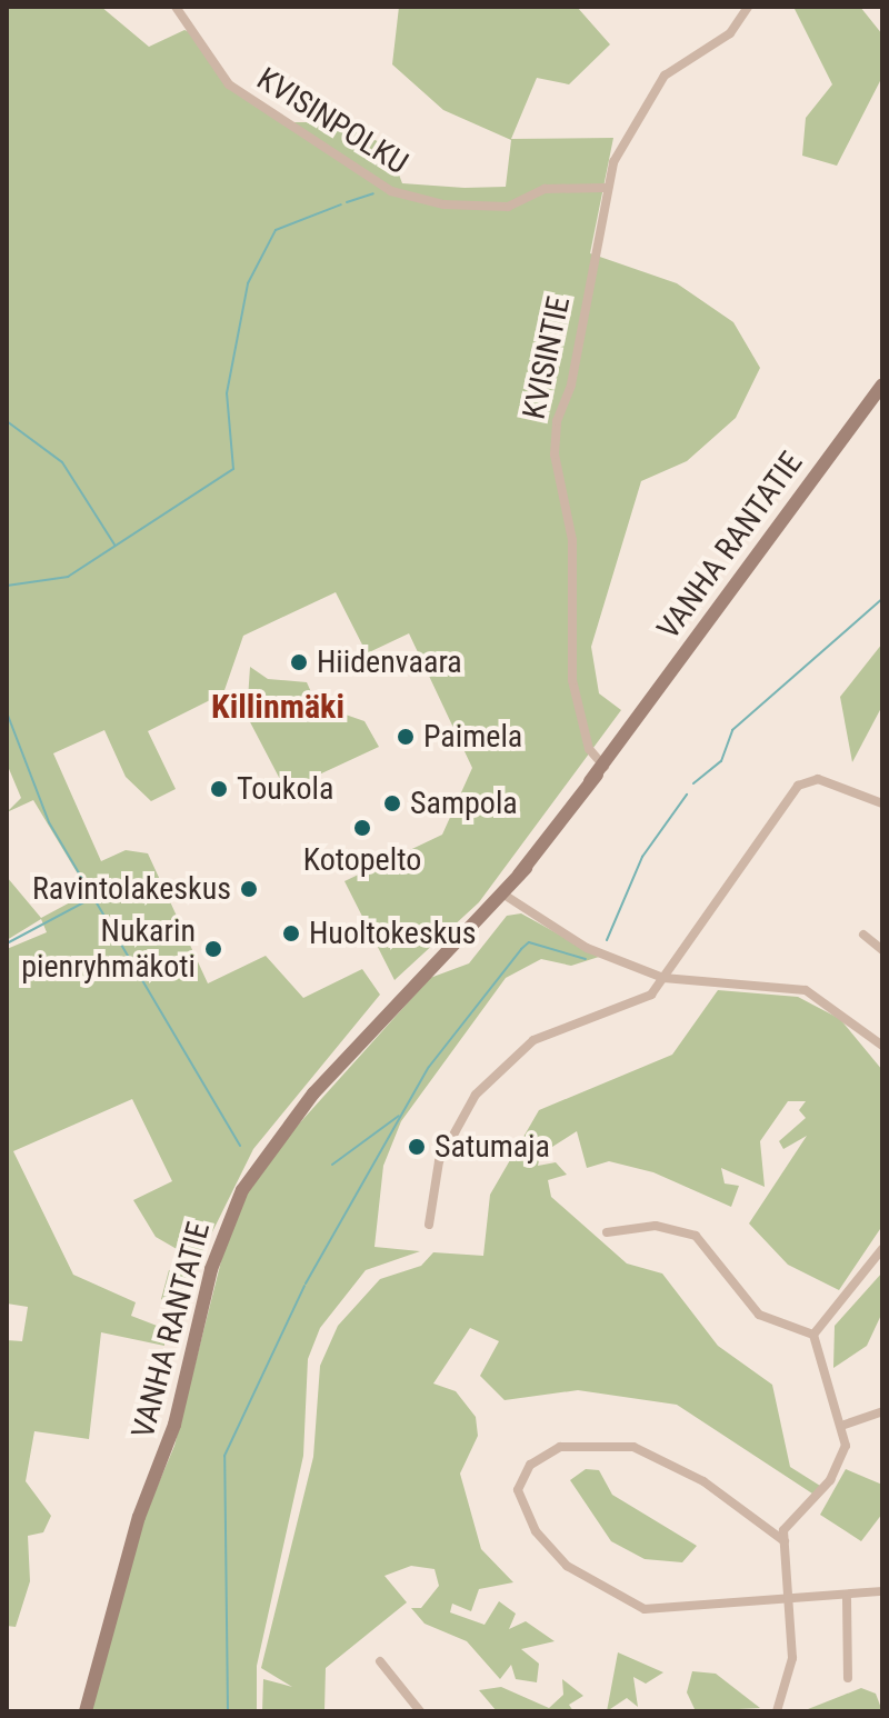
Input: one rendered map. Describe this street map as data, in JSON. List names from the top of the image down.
{
  "streets": {
    "main road": ["VANHA RANTATIE"],
    "street": ["KVISINPOLKU", "KVISINTIE"]
  },
  "crossings": [
    ["KVISINPOLKU", "KVISINTIE"],
    ["KVISINTIE", "VANHA RANTATIE"]
  ],
  "districts": ["Killinmäki"],
  "places": [
    "Hiidenvaara",
    "Paimela",
    "Toukola",
    "Sampola",
    "Kotopelto",
    "Ravintolakeskus",
    "Huoltokeskus",
    "Nukarin pienryhmäkoti",
    "Satumaja"
  ]
}
